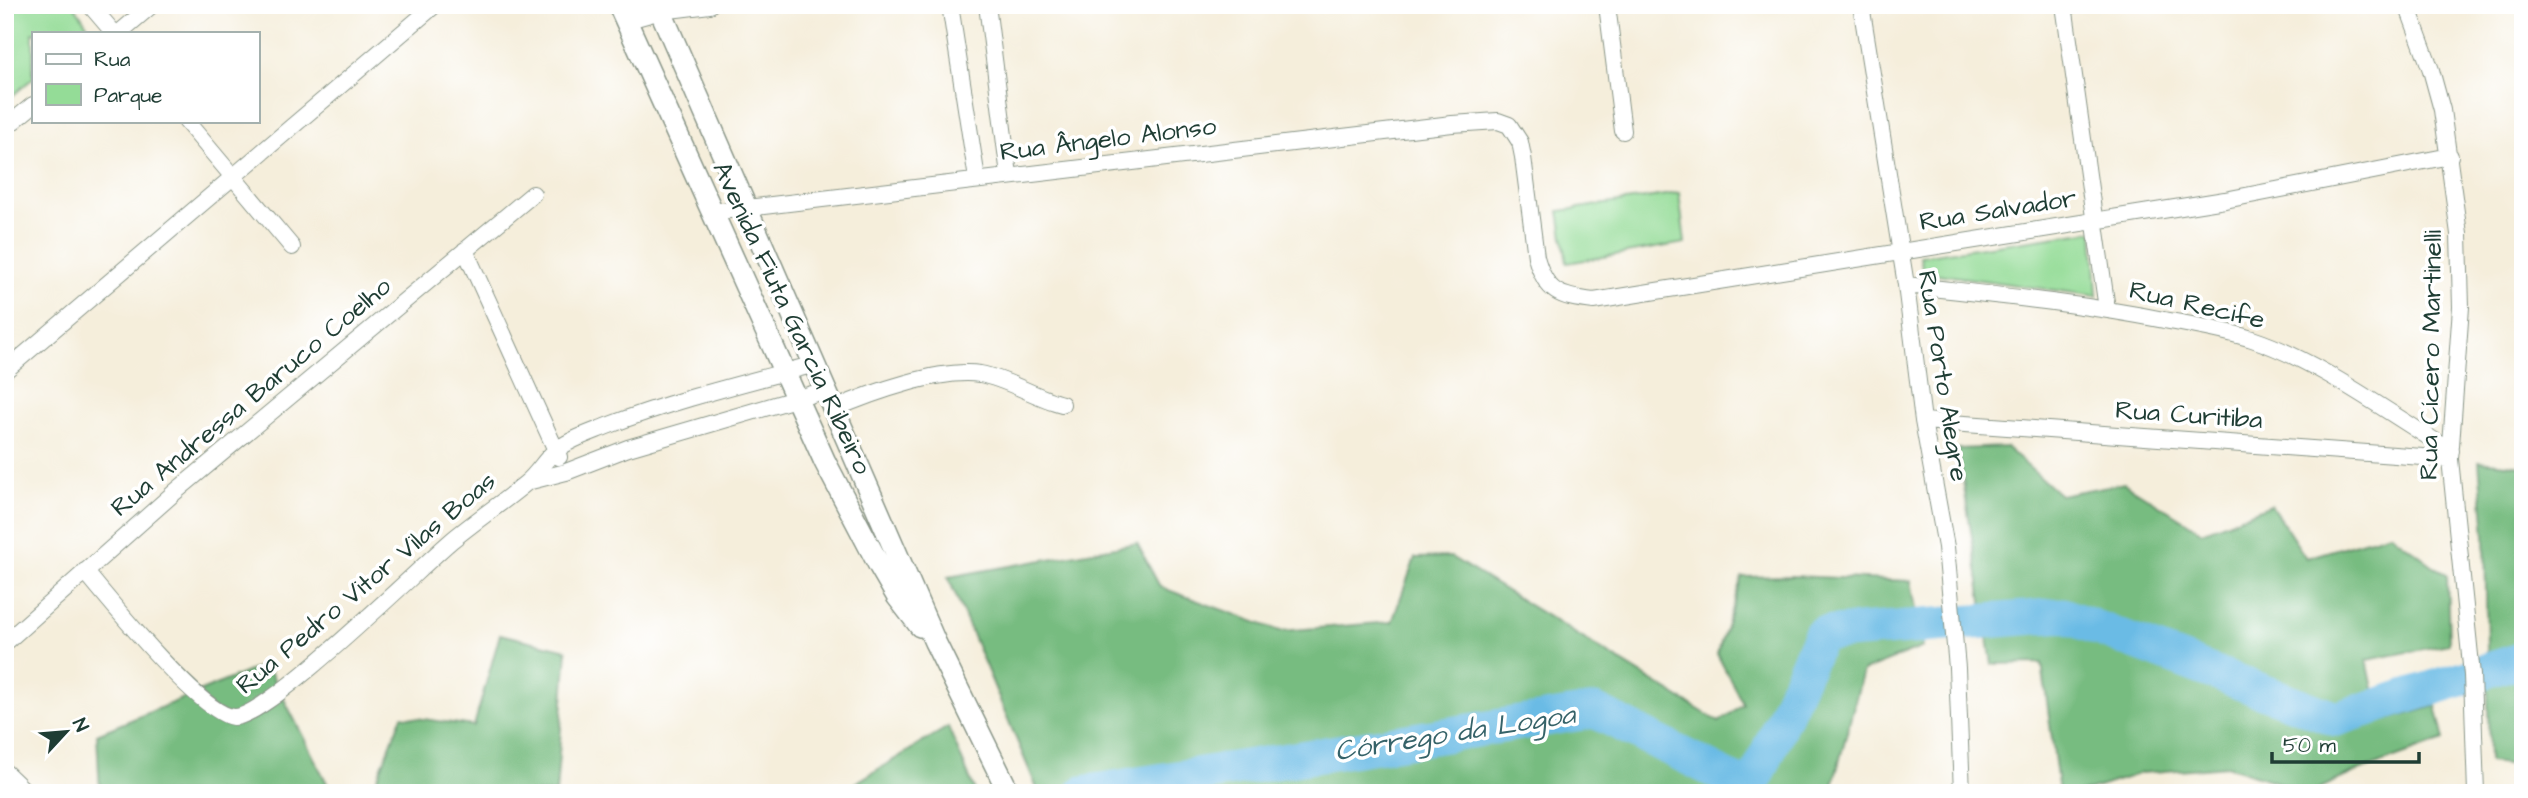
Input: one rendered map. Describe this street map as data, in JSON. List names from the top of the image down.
{
  "streets": {
    "main road": ["Avenida Fiuta Garcia Ribeiro"],
    "street": [
      "Rua Ângelo Alonso",
      "Rua Salvador",
      "Rua Recife",
      "Rua Cícero Martinelli",
      "Rua Porto Alegre",
      "Rua Andressa Baruco Coelho",
      "Rua Curitiba",
      "Rua Pedro Vitor Vilas Boas"
    ]
  },
  "crossings": [
    ["Rua Ângelo Alonso", "Rua Salvador"],
    ["Rua Ângelo Alonso", "Avenida Fiuta Garcia Ribeiro"],
    ["Rua Salvador", "Rua Cícero Martinelli"],
    ["Rua Salvador", "Rua Porto Alegre"],
    ["Rua Recife", "Rua Cícero Martinelli"],
    ["Rua Recife", "Rua Porto Alegre"],
    ["Rua Recife", "Rua Curitiba"],
    ["Avenida Fiuta Garcia Ribeiro", "Rua Pedro Vitor Vilas Boas"],
    ["Rua Cícero Martinelli", "Rua Curitiba"],
    ["Rua Porto Alegre", "Rua Curitiba"],
    ["Rua Andressa Baruco Coelho", "Rua Pedro Vitor Vilas Boas"]
  ],
  "water": ["Córrego da Logoa"],
  "legend": ["Rua", "Parque"],
  "scale_bar": "50 m",
  "north": "top right"
}
